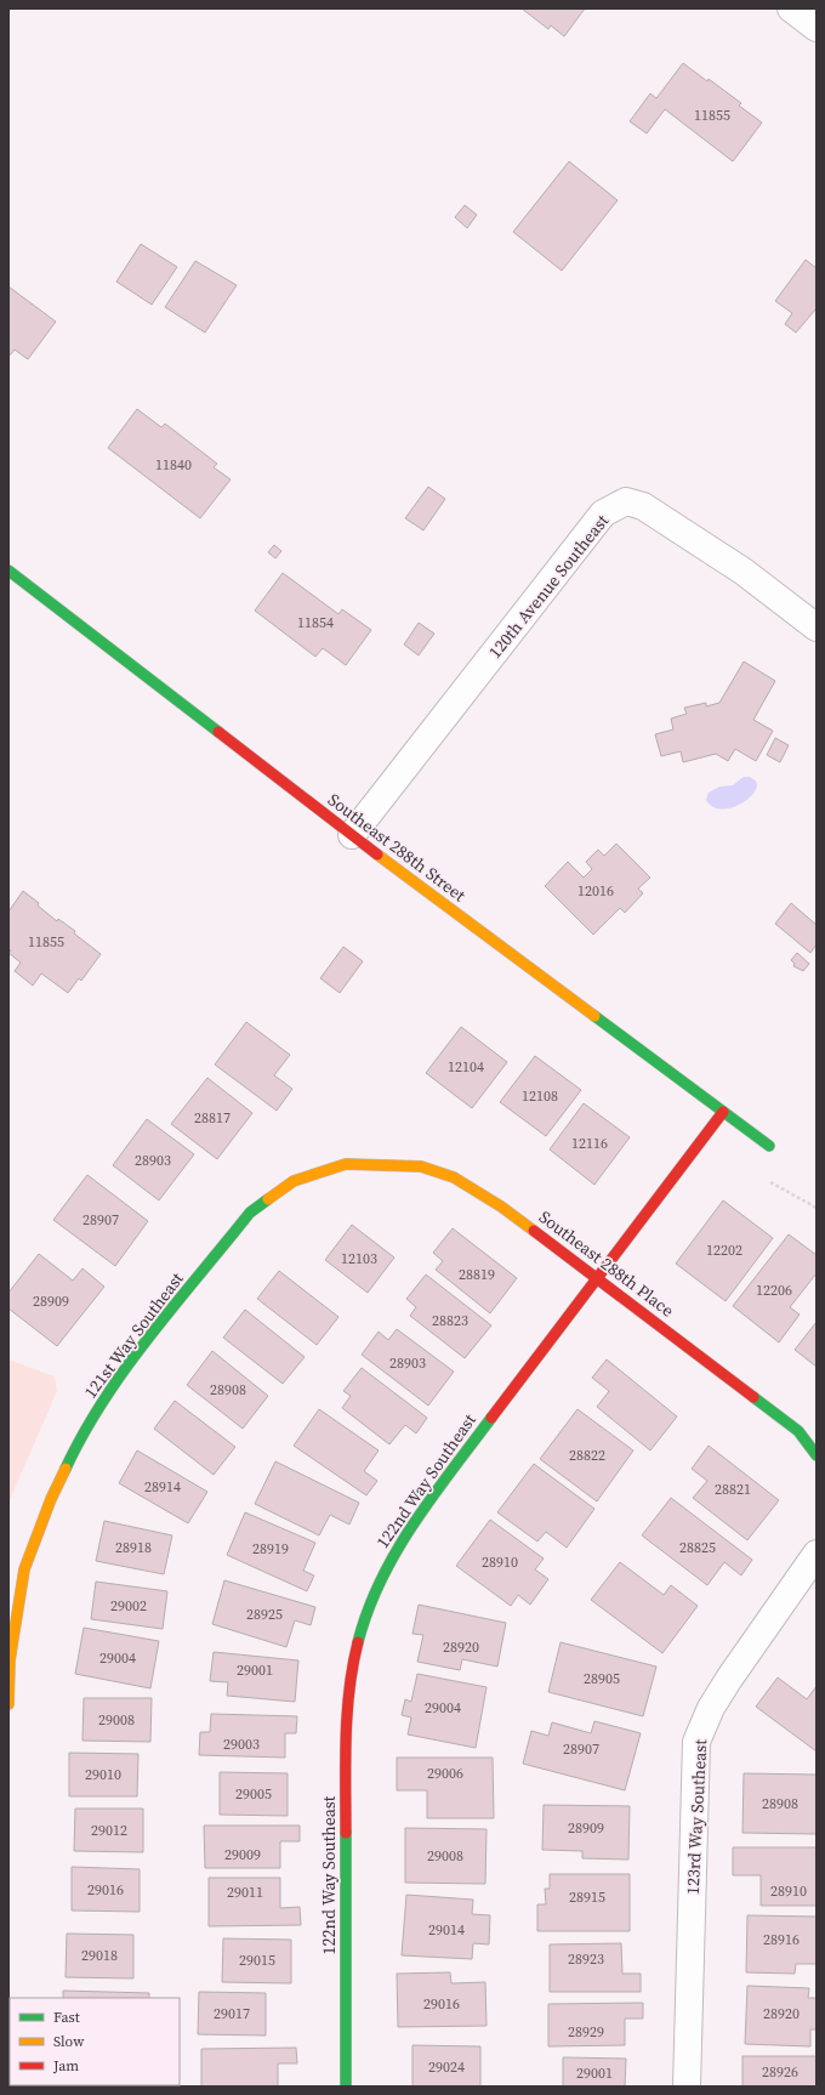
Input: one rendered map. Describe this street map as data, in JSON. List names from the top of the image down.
{
  "streets": {
    "street": [
      "120th Avenue Southeast",
      "Southeast 288th Street",
      "Southeast 288th Place",
      "121st Way Southeast",
      "122nd Way Southeast",
      "123rd Way Southeast"
    ]
  },
  "crossings": [
    ["120th Avenue Southeast", "Southeast 288th Street"],
    ["Southeast 288th Street", "122nd Way Southeast"],
    ["Southeast 288th Place", "121st Way Southeast"],
    ["Southeast 288th Place", "122nd Way Southeast"]
  ],
  "house_numbers": [
    "11855",
    "11840",
    "11854",
    "12016",
    "11855",
    "12104",
    "12108",
    "28817",
    "12116",
    "28903",
    "28907",
    "12202",
    "12103",
    "28819",
    "12206",
    "28909",
    "28823",
    "28903",
    "28908",
    "28822",
    "28914",
    "28821",
    "28918",
    "28825",
    "28919",
    "28910",
    "29002",
    "28925",
    "28920",
    "29004",
    "29001",
    "28905",
    "29004",
    "29008",
    "29003",
    "28907",
    "29006",
    "29010",
    "29005",
    "28908",
    "28909",
    "29012",
    "29009",
    "29008",
    "29016",
    "28910",
    "29011",
    "28915",
    "29014",
    "28916",
    "29018",
    "28923",
    "29015",
    "29016",
    "29017",
    "28920",
    "28929",
    "29024",
    "28926",
    "29001"
  ],
  "legend": ["Fast", "Slow", "Jam"]
}
